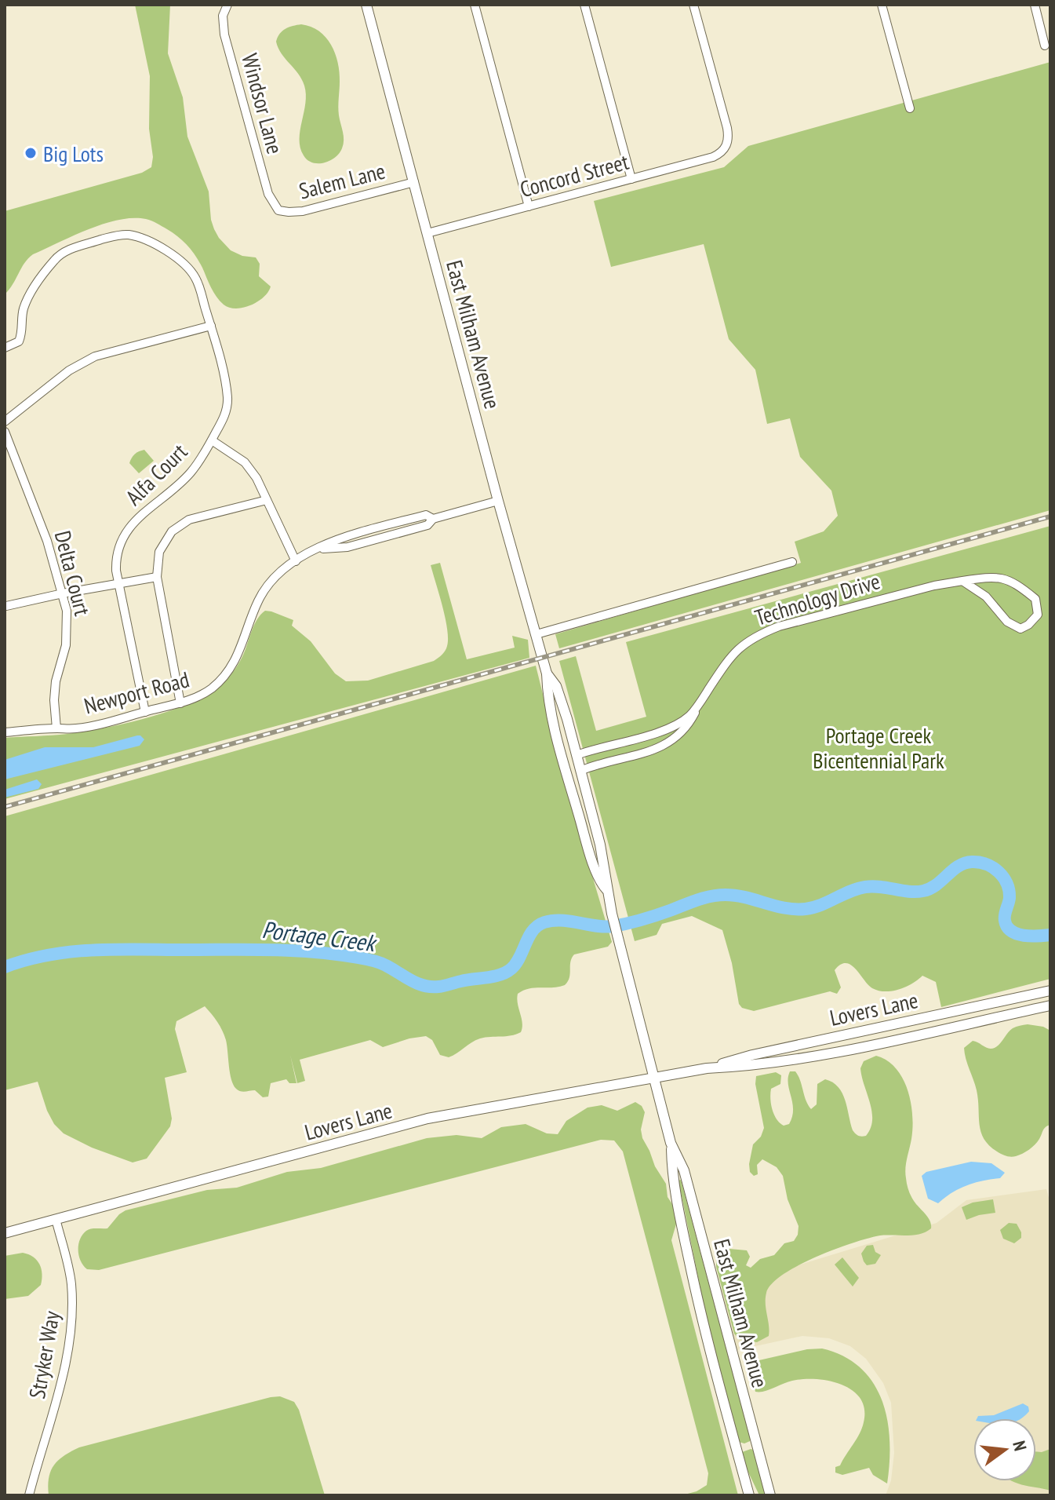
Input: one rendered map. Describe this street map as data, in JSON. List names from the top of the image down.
{
  "streets": {
    "street": [
      "Windsor Lane",
      "Concord Street",
      "Salem Lane",
      "East Milham Avenue",
      "Alfa Court",
      "Delta Court",
      "Technology Drive",
      "Newport Road",
      "Lovers Lane",
      "Stryker Way"
    ]
  },
  "crossings": [
    ["Windsor Lane", "Salem Lane"],
    ["Concord Street", "East Milham Avenue"],
    ["Salem Lane", "East Milham Avenue"],
    ["East Milham Avenue", "Technology Drive"],
    ["East Milham Avenue", "Newport Road"],
    ["East Milham Avenue", "Lovers Lane"],
    ["Alfa Court", "Newport Road"],
    ["Delta Court", "Newport Road"],
    ["Lovers Lane", "Stryker Way"]
  ],
  "water": ["Portage Creek"],
  "parks": ["Portage Creek Bicentennial Park"],
  "places": ["Big Lots"],
  "north": "right"
}
